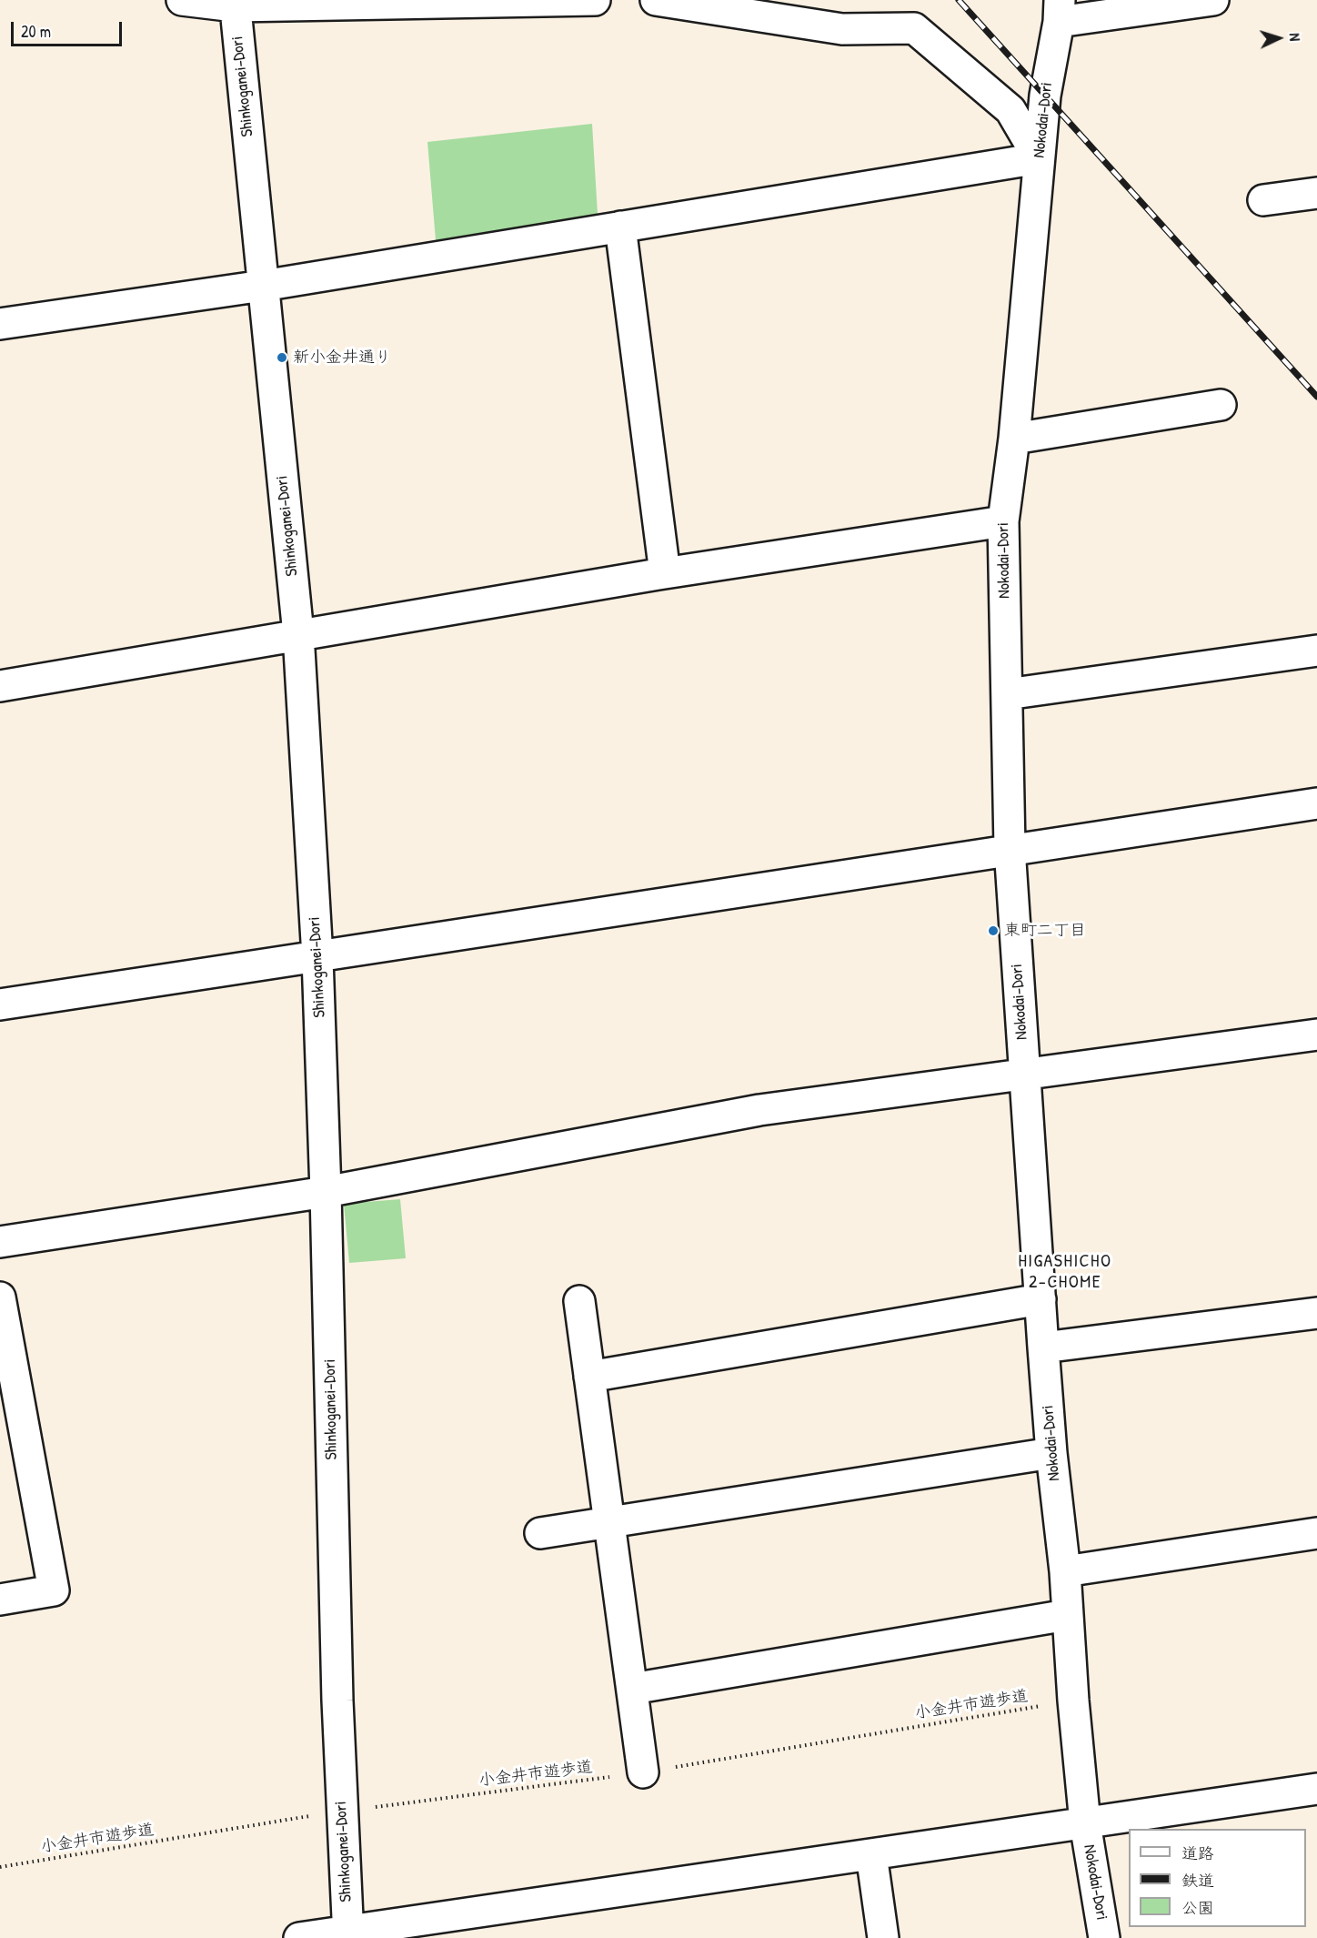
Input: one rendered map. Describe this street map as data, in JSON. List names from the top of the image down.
{
  "streets": {
    "street": ["Shinkoganei-Dori", "Nokodai-Dori"],
    "path": ["小金井市遊歩道"]
  },
  "crossings": [
    ["Shinkoganei-Dori", "小金井市遊歩道"],
    ["Nokodai-Dori", "小金井市遊歩道"]
  ],
  "districts": ["HIGASHICHO 2-CHOME"],
  "places": ["新小金井通り", "東町二丁目"],
  "legend": ["道路", "鉄道", "公園"],
  "scale_bar": "20 m",
  "north": "right"
}
